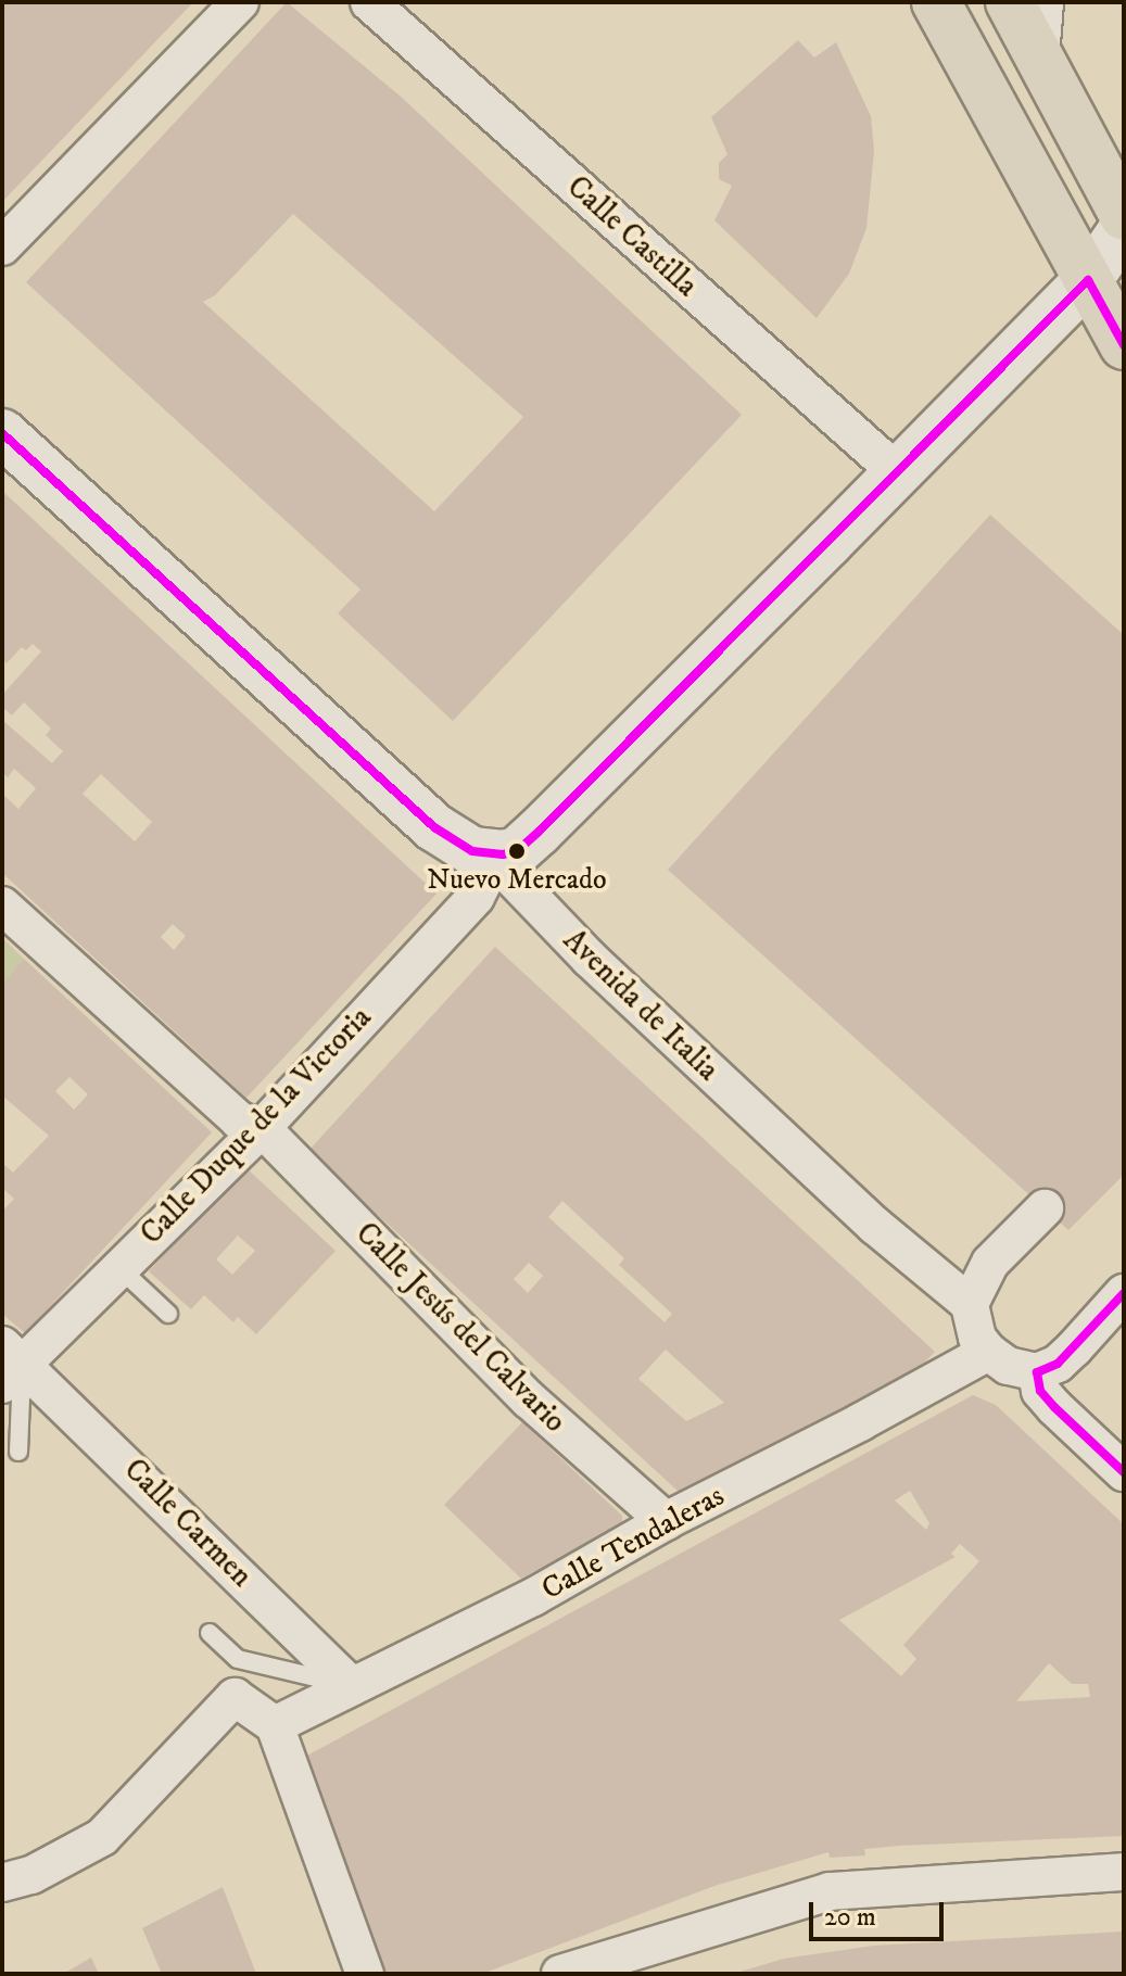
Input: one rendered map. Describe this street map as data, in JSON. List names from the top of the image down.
{
  "streets": {
    "main road": ["Avenida de Italia"],
    "street": [
      "Calle Castilla",
      "Calle Duque de la Victoria",
      "Calle Jesús del Calvario",
      "Calle Carmen",
      "Calle Tendaleras"
    ]
  },
  "crossings": [
    ["Avenida de Italia", "Calle Duque de la Victoria"],
    ["Calle Duque de la Victoria", "Calle Jesús del Calvario"],
    ["Calle Duque de la Victoria", "Calle Carmen"],
    ["Calle Jesús del Calvario", "Calle Tendaleras"],
    ["Calle Carmen", "Calle Tendaleras"]
  ],
  "places": ["Nuevo Mercado"],
  "scale_bar": "20 m"
}
